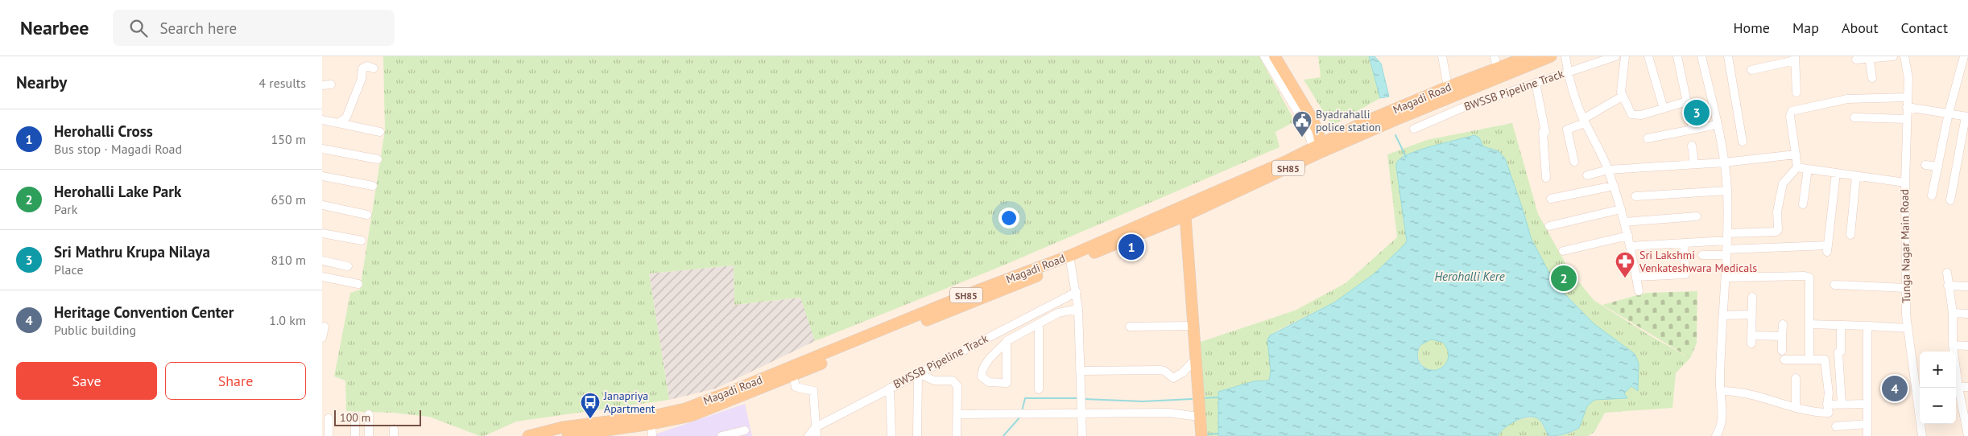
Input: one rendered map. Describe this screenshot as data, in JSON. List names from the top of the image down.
{
  "streets": {
    "main road": ["Magadi Road", "SH85"],
    "street": ["BWSSB Pipeline Track", "Tunga Nagar Main Road"]
  },
  "water": ["Herohalli Kere"],
  "places": {
    "public building": ["Byadrahalli police station"],
    "pharmacy": ["Sri Lakshmi Venkateshwara Medicals"],
    "bus stop": ["Janapriya Apartment"]
  },
  "scale_bar": "100 m",
  "page": {
    "header": "Nearbee",
    "search": "Search here",
    "nav": [
      "Home",
      "Map",
      "About",
      "Contact"
    ],
    "heading": ["Nearby", "4 results"],
    "pins": [
      "3",
      "1",
      "2",
      "4"
    ],
    "list": [
      {
        "mark": "1",
        "name": "Herohalli Cross",
        "note": "Bus stop · Magadi Road",
        "value": "150 m"
      },
      {
        "mark": "2",
        "name": "Herohalli Lake Park",
        "note": "Park",
        "value": "650 m"
      },
      {
        "mark": "3",
        "name": "Sri Mathru Krupa Nilaya",
        "note": "Place",
        "value": "810 m"
      },
      {
        "mark": "4",
        "name": "Heritage Convention Center",
        "note": "Public building",
        "value": "1.0 km"
      }
    ],
    "buttons": ["Save", "Share"],
    "map_buttons": ["+", "−"],
    "scale": "100 m"
  }
}
